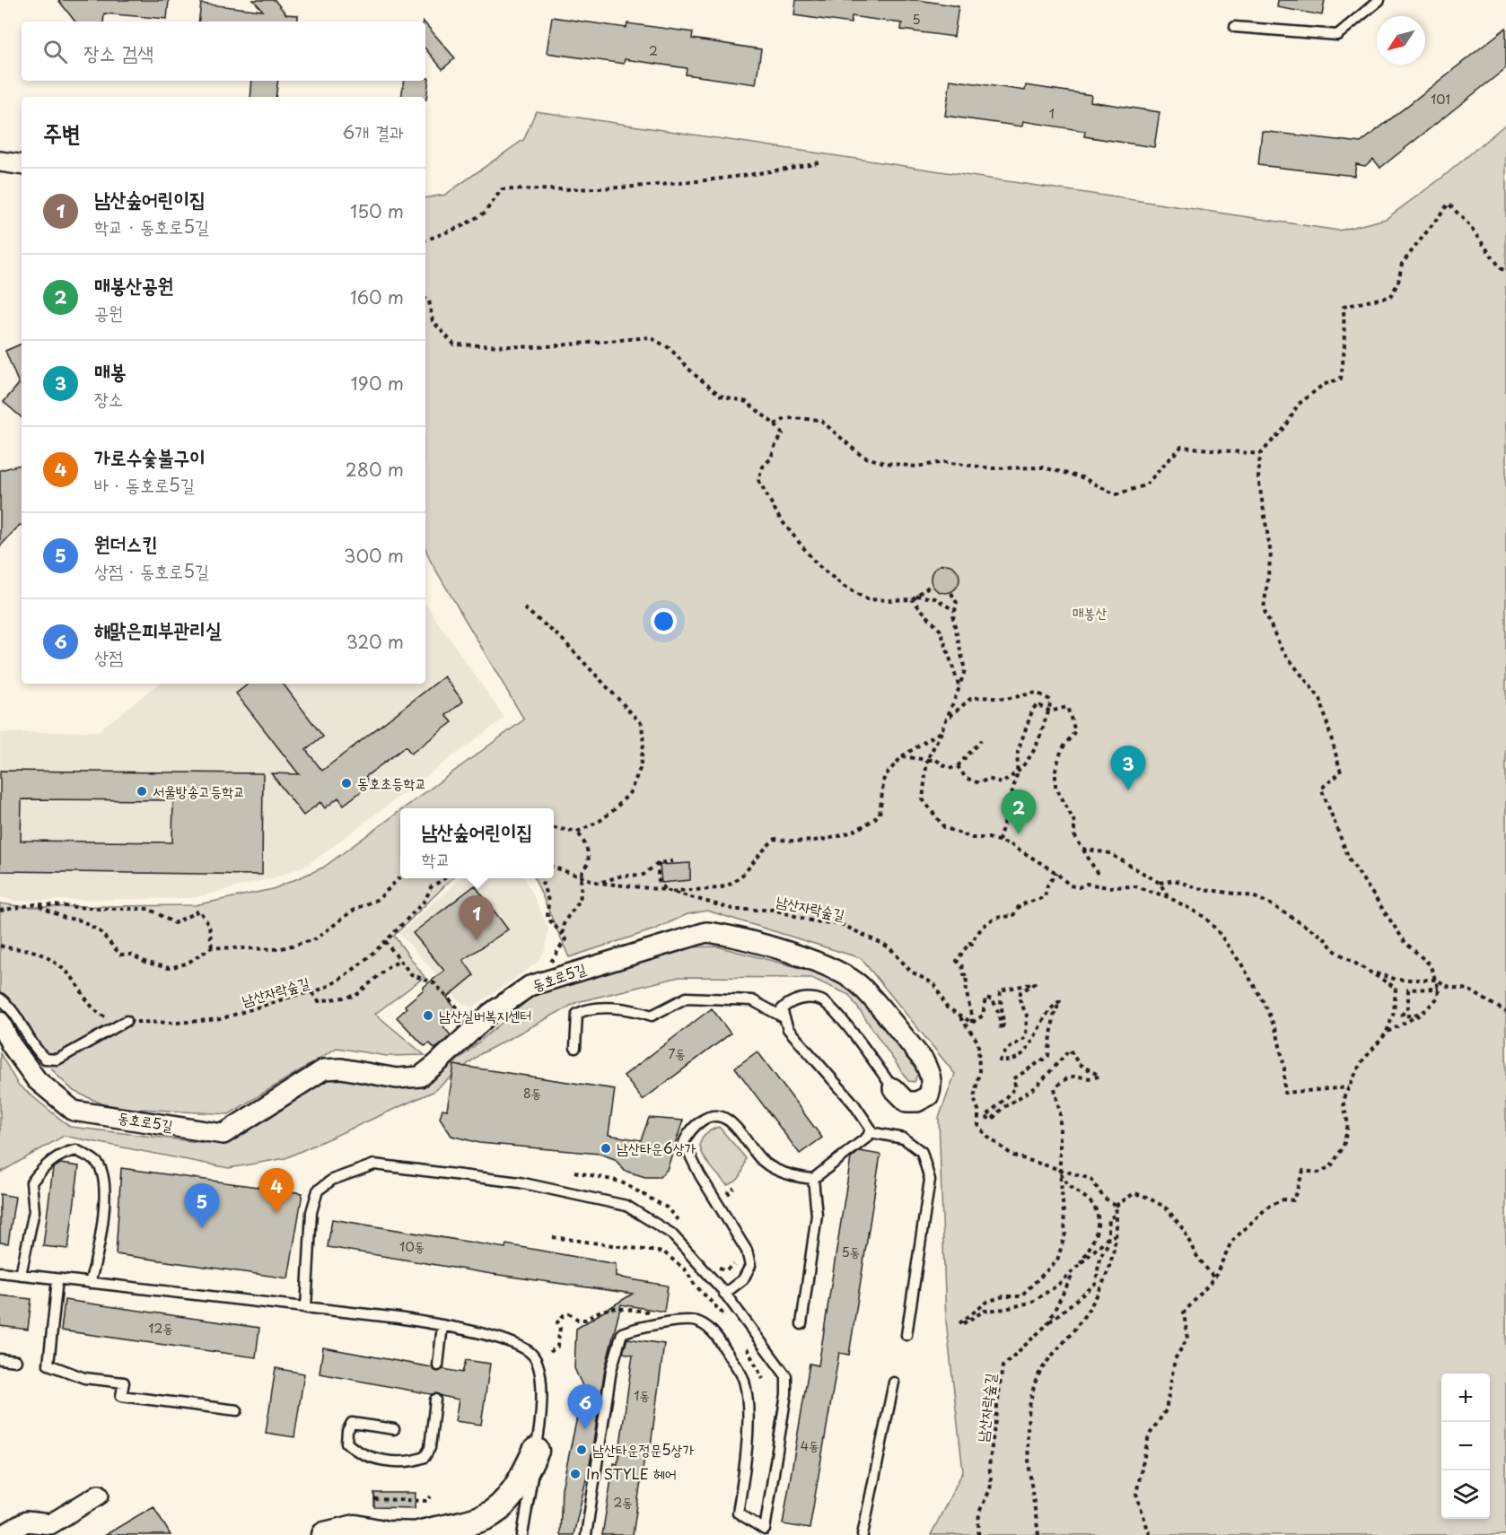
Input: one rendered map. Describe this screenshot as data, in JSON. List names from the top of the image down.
{
  "streets": {
    "street": ["동호로5길"],
    "path": ["남산자락숲길"]
  },
  "parks": ["매봉산"],
  "places": [
    "동호초등학교",
    "서울방송고등학교",
    "남산실버복지센터",
    "남산타운6상가",
    "남산타운정문5상가",
    "In STYLE 헤어"
  ],
  "house_numbers": [
    "5",
    "2",
    "101",
    "1",
    "7동",
    "8동",
    "10동",
    "5동",
    "12동",
    "1동",
    "4동",
    "2동"
  ],
  "north": "bottom left",
  "page": {
    "search": "장소 검색",
    "heading": ["주변", "6개 결과"],
    "list": [
      {
        "mark": "1",
        "name": "남산숲어린이집",
        "note": "학교 · 동호로5길",
        "value": "150 m"
      },
      {
        "mark": "2",
        "name": "매봉산공원",
        "note": "공원",
        "value": "160 m"
      },
      {
        "mark": "3",
        "name": "매봉",
        "note": "장소",
        "value": "190 m"
      },
      {
        "mark": "4",
        "name": "가로수숯불구이",
        "note": "바 · 동호로5길",
        "value": "280 m"
      },
      {
        "mark": "5",
        "name": "원더스킨",
        "note": "상점 · 동호로5길",
        "value": "300 m"
      },
      {
        "mark": "6",
        "name": "해맑은피부관리실",
        "note": "상점",
        "value": "320 m"
      }
    ],
    "pins": [
      "3",
      "2",
      "1",
      "4",
      "5",
      "6"
    ],
    "popup": ["남산숲어린이집", "학교"],
    "map_buttons": ["+", "−"]
  }
}
